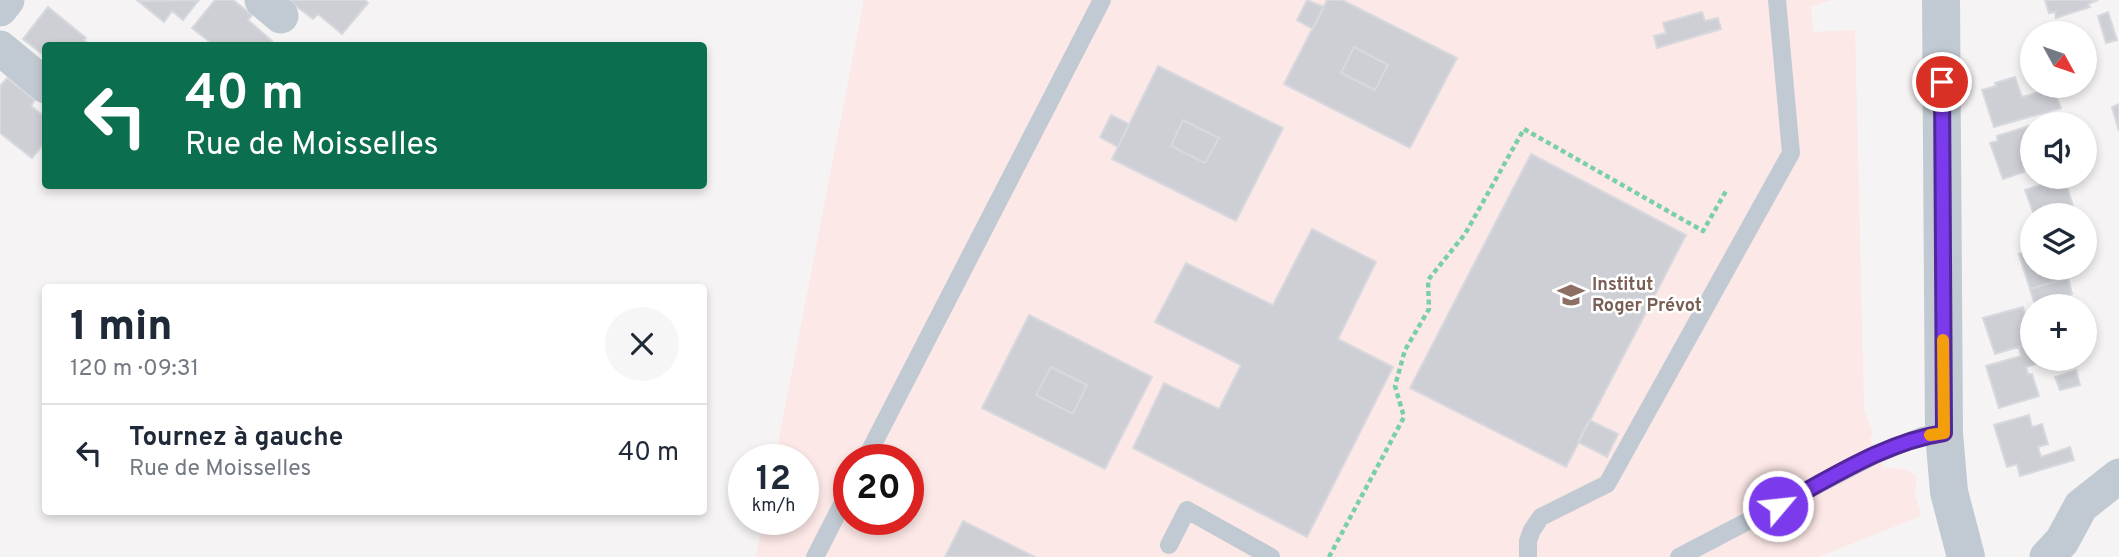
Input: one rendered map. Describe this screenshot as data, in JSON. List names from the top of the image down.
{
  "places": {
    "school or university": ["Institut Roger Prévot"]
  },
  "north": "bottom right",
  "page": {
    "map_buttons": "+",
    "turn": ["40 m", "Rue de Moisselles"],
    "heading": ["1 min", "120 m · 09:31"],
    "list": [
      {
        "name": "Tournez à gauche",
        "note": "Rue de Moisselles",
        "value": "40 m"
      }
    ],
    "speed": "12 km/h",
    "limit": "20"
  }
}
